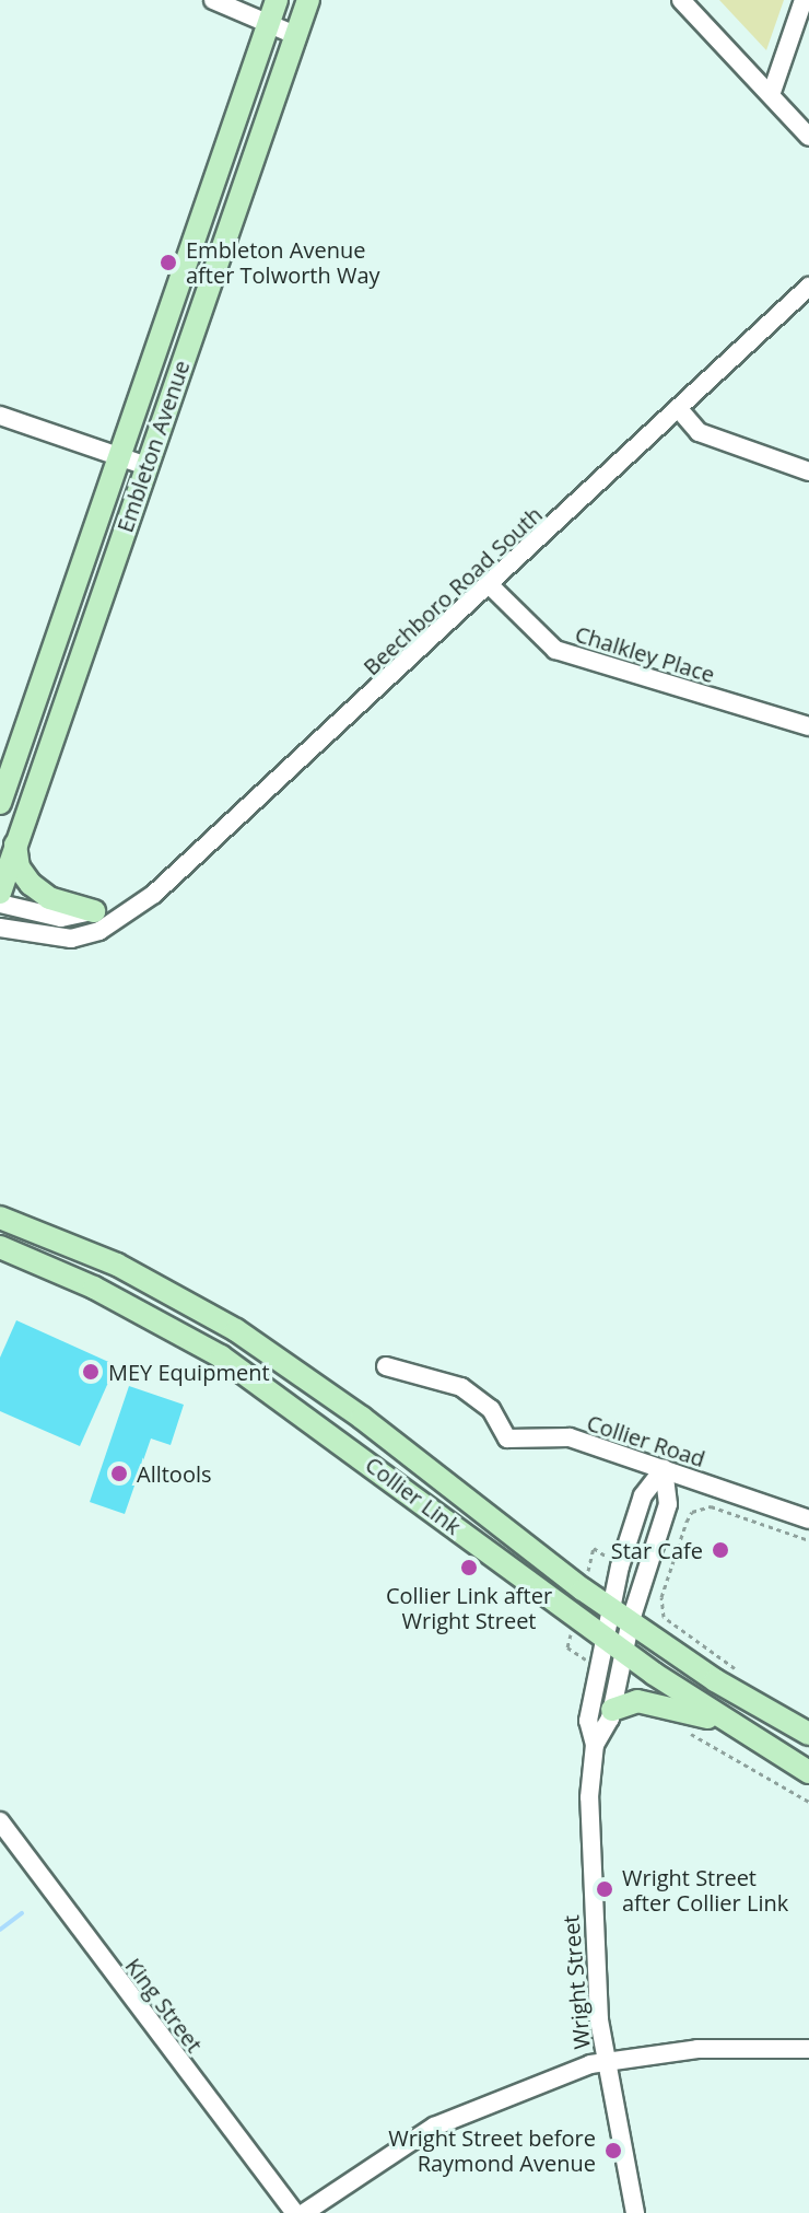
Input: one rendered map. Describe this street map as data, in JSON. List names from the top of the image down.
{
  "streets": {
    "main road": ["Embleton Avenue", "Collier Link"],
    "street": [
      "Beechboro Road South",
      "Chalkley Place",
      "Collier Road",
      "Wright Street",
      "King Street"
    ]
  },
  "crossings": [
    ["Beechboro Road South", "Chalkley Place"],
    ["Collier Road", "Wright Street"],
    ["Collier Link", "Wright Street"]
  ],
  "places": [
    "Embleton Avenue after Tolworth Way",
    "MEY Equipment",
    "Alltools",
    "Star Cafe",
    "Collier Link after Wright Street",
    "Wright Street after Collier Link",
    "Wright Street before Raymond Avenue"
  ]
}
